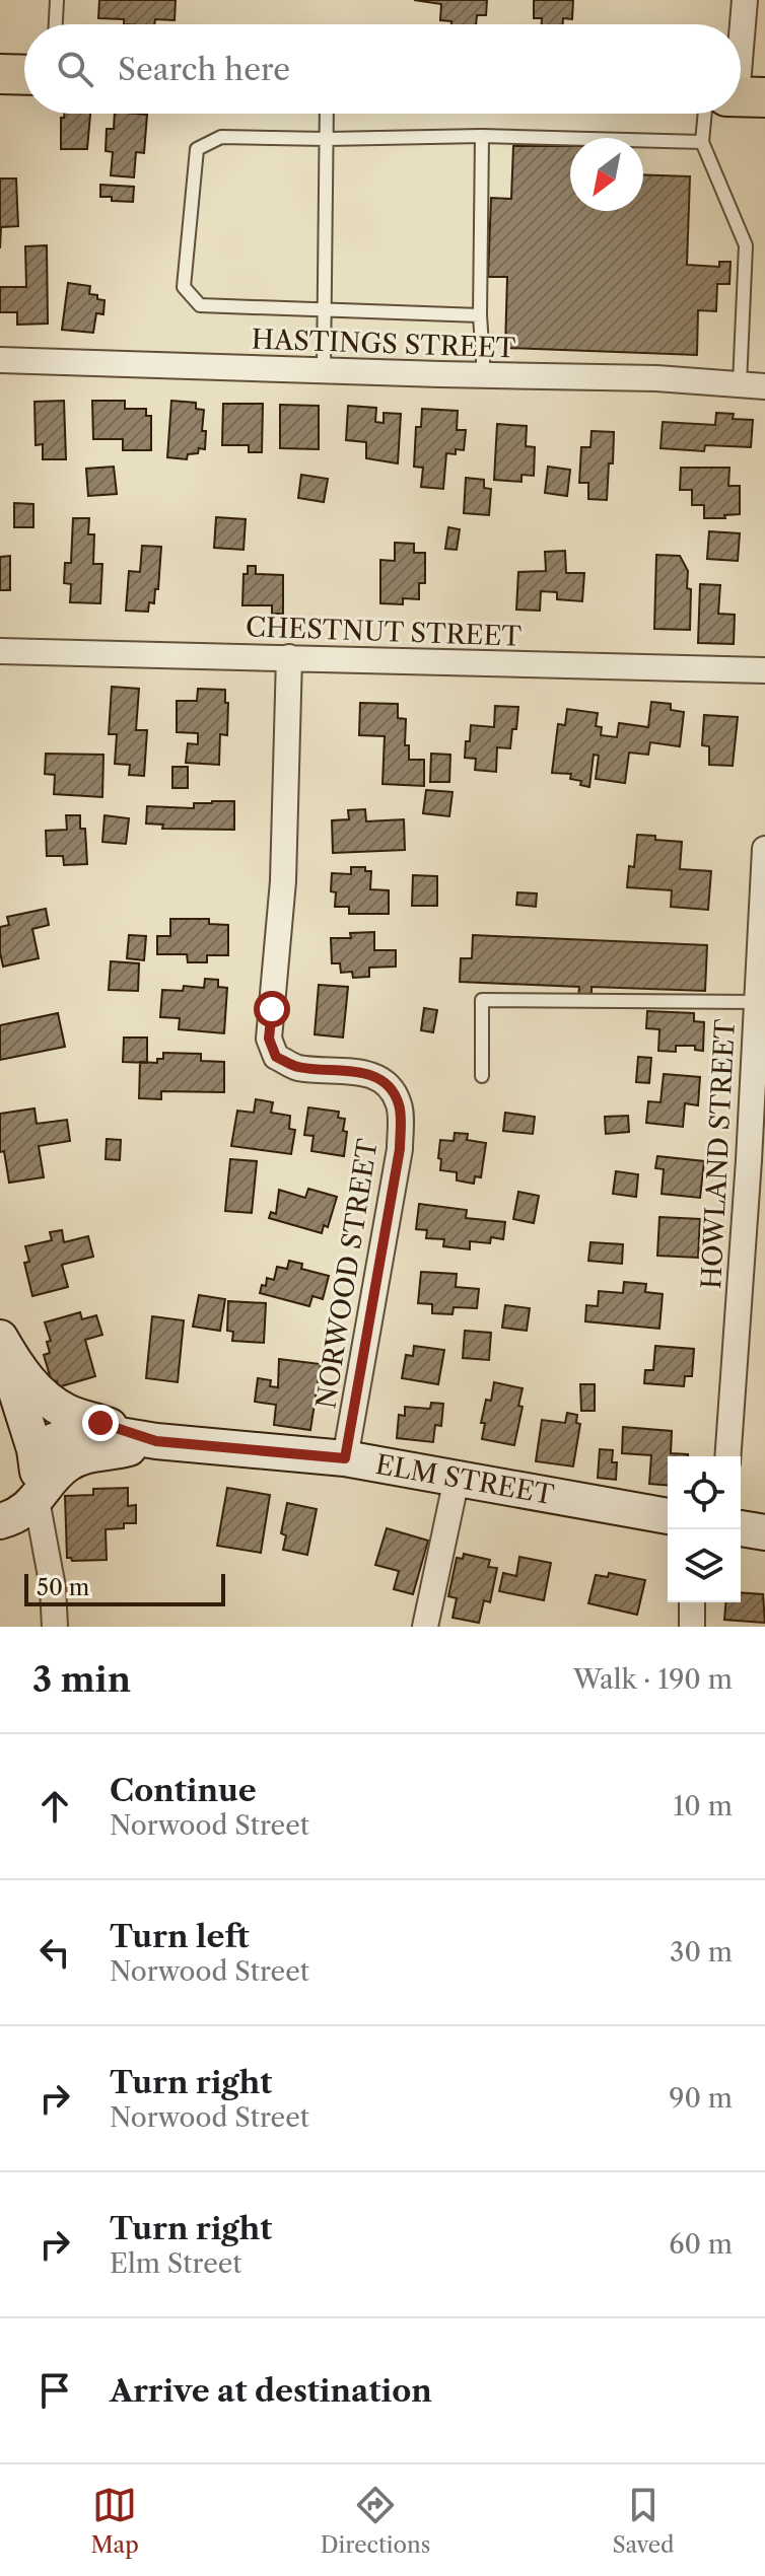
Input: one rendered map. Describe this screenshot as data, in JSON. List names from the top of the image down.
{
  "streets": {
    "street": [
      "HASTINGS STREET",
      "CHESTNUT STREET",
      "HOWLAND STREET",
      "NORWOOD STREET",
      "ELM STREET"
    ]
  },
  "crossings": [
    ["CHESTNUT STREET", "NORWOOD STREET"],
    ["NORWOOD STREET", "ELM STREET"]
  ],
  "scale_bar": "50 m",
  "north": "bottom left",
  "page": {
    "search": "Search here",
    "scale": "50 m",
    "heading": ["3 min", "Walk · 190 m"],
    "list": [
      ["Continue", "Norwood Street", "10 m"],
      ["Turn left", "Norwood Street", "30 m"],
      ["Turn right", "Norwood Street", "90 m"],
      ["Turn right", "Elm Street", "60 m"],
      "Arrive at destination"
    ],
    "nav": ["Map", "Directions", "Saved"]
  }
}
